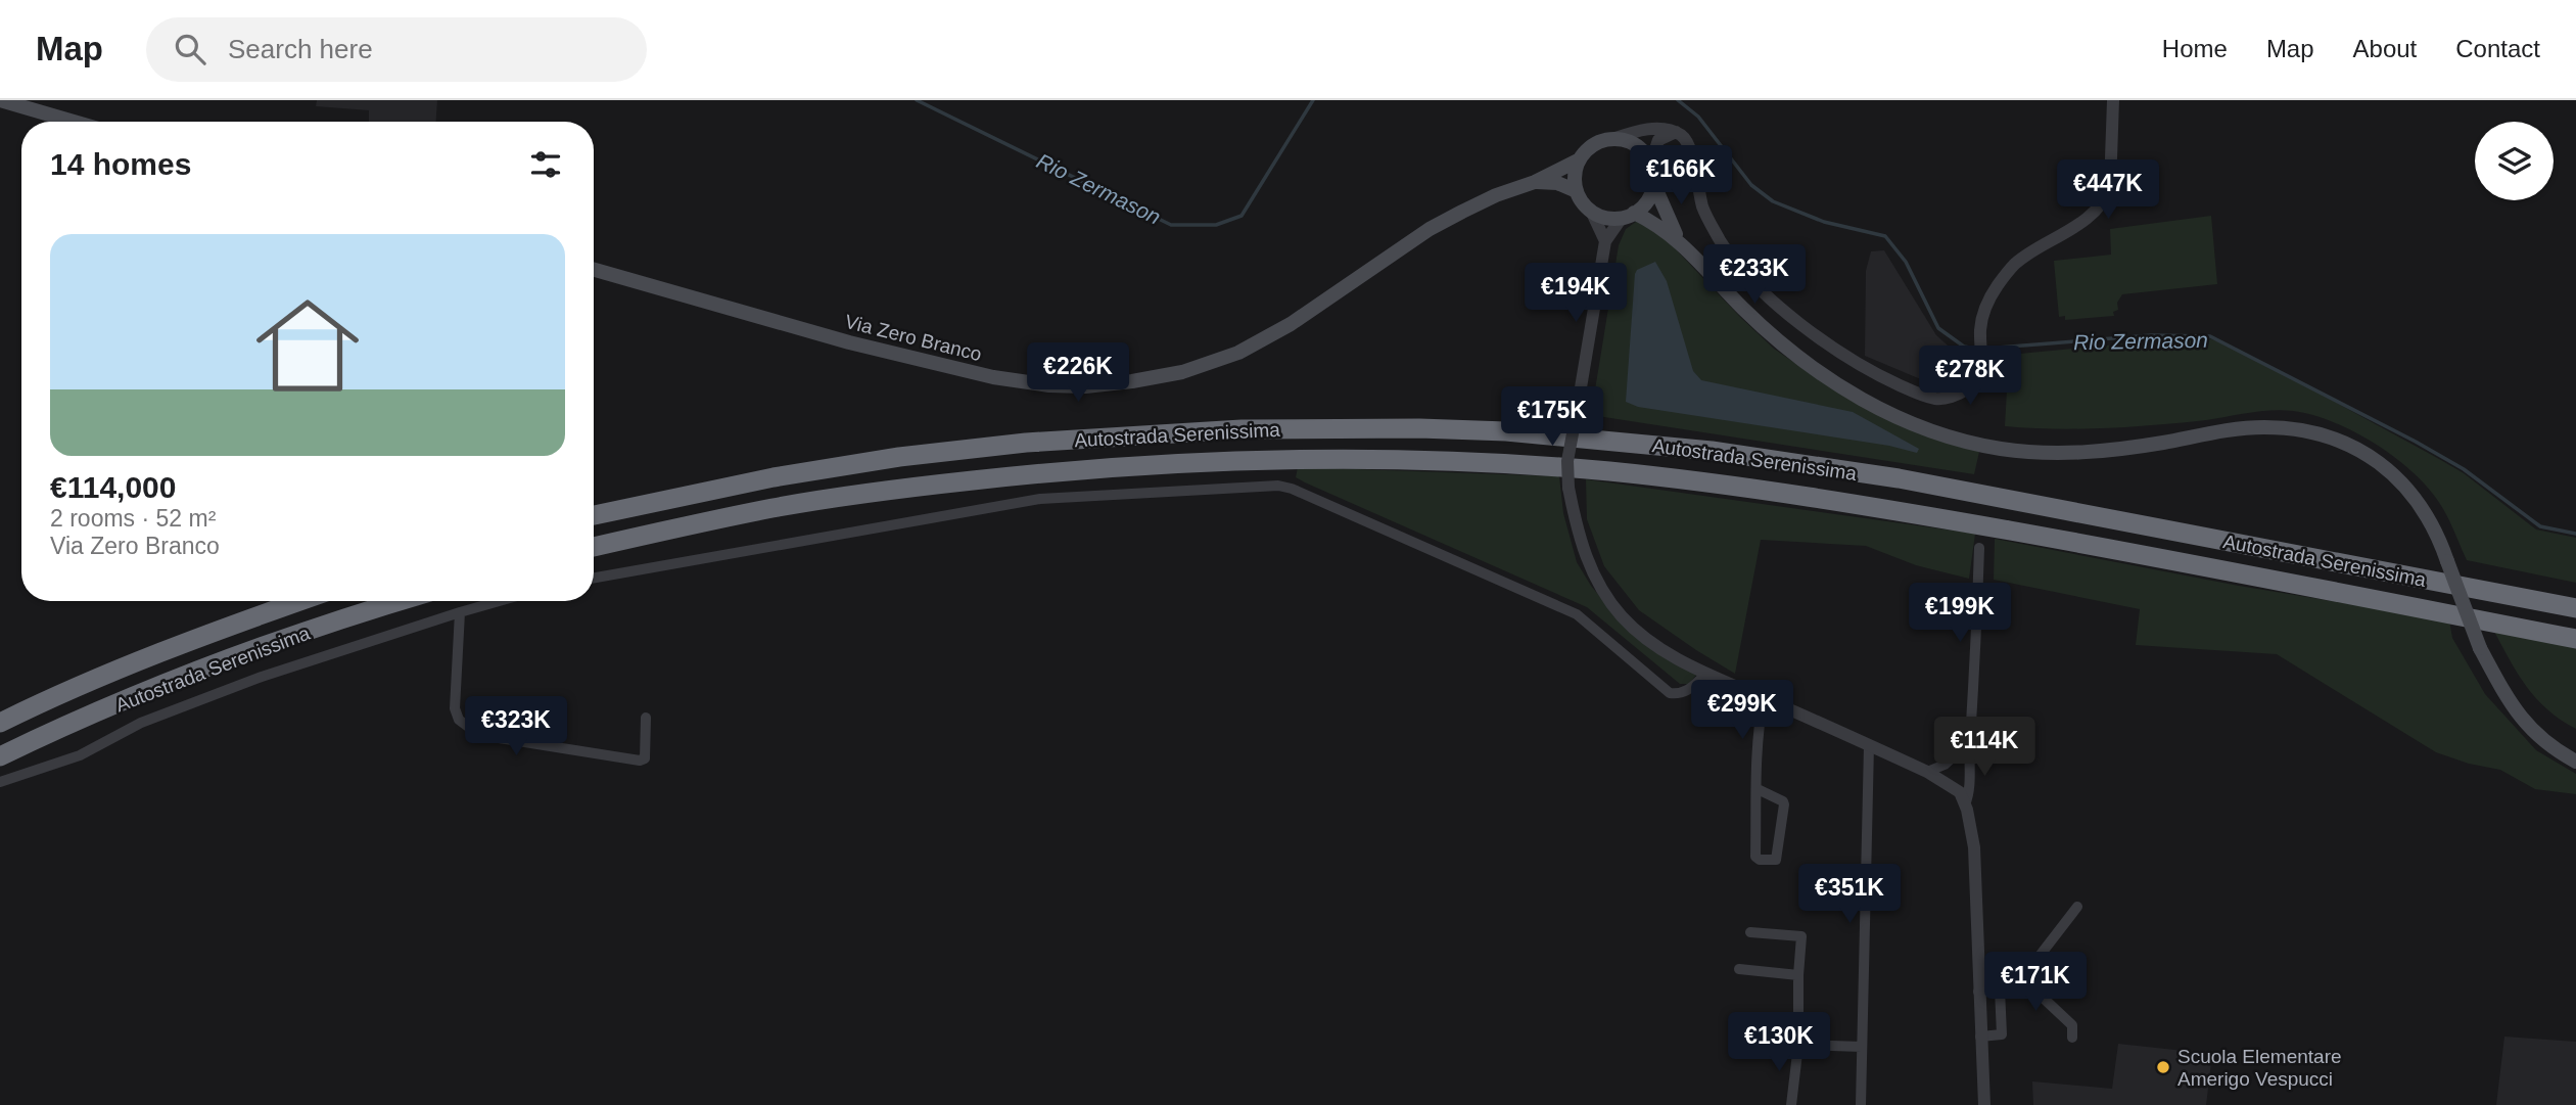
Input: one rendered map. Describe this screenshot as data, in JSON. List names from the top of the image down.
{
  "streets": {
    "highway": ["Autostrada Serenissima"],
    "main road": ["Via Zero Branco"]
  },
  "water": ["Rio Zermason"],
  "places": ["Scuola Elementare Amerigo Vespucci"],
  "page": {
    "header": "Map",
    "search": "Search here",
    "nav": [
      "Home",
      "Map",
      "About",
      "Contact"
    ],
    "heading": "14 homes",
    "price": [
      "€166K",
      "€447K",
      "€233K",
      "€194K",
      "€226K",
      "€278K",
      "€175K",
      "€199K",
      "€299K",
      "€323K",
      "€114K",
      "€351K",
      "€171K",
      "€130K"
    ],
    "list": [
      {
        "name": "€114,000",
        "note": "2 rooms · 52 m² · Via Zero Branco"
      }
    ]
  }
}
